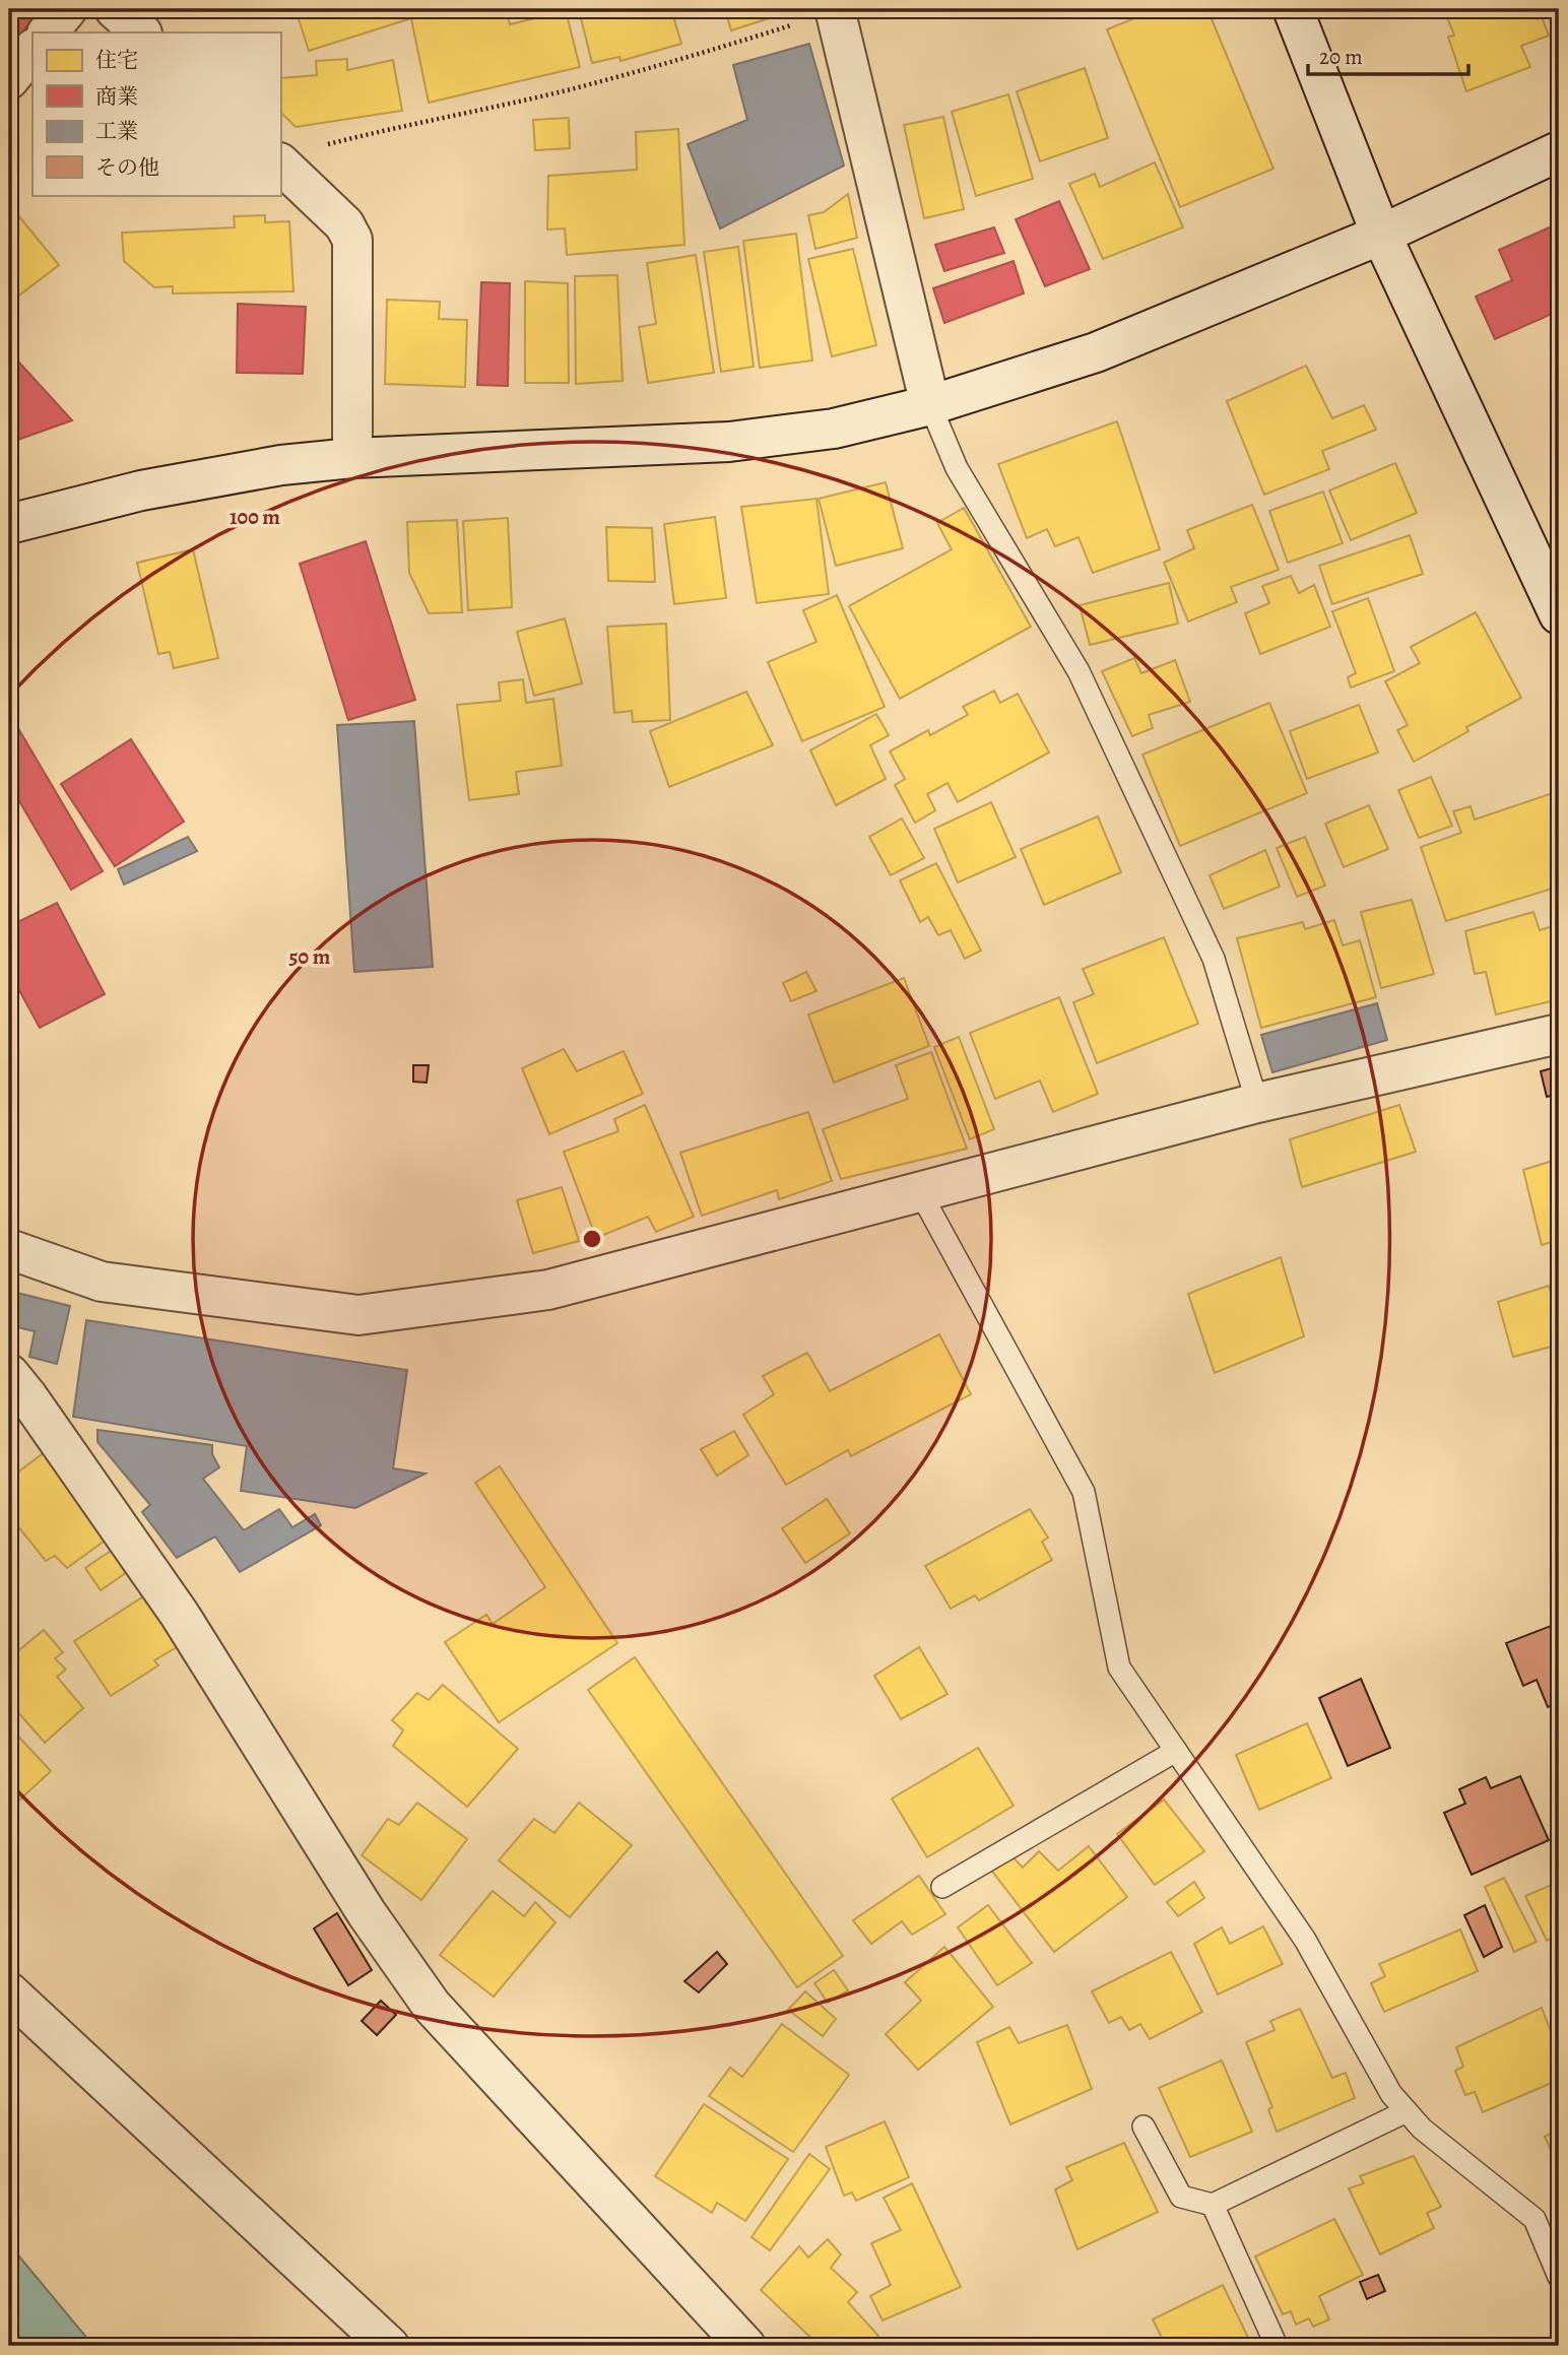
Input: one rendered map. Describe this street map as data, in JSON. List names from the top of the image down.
{
  "legend": [
    "住宅",
    "商業",
    "工業",
    "その他"
  ],
  "scale_bar": "20 m",
  "rings": ["100 m", "50 m"]
}
